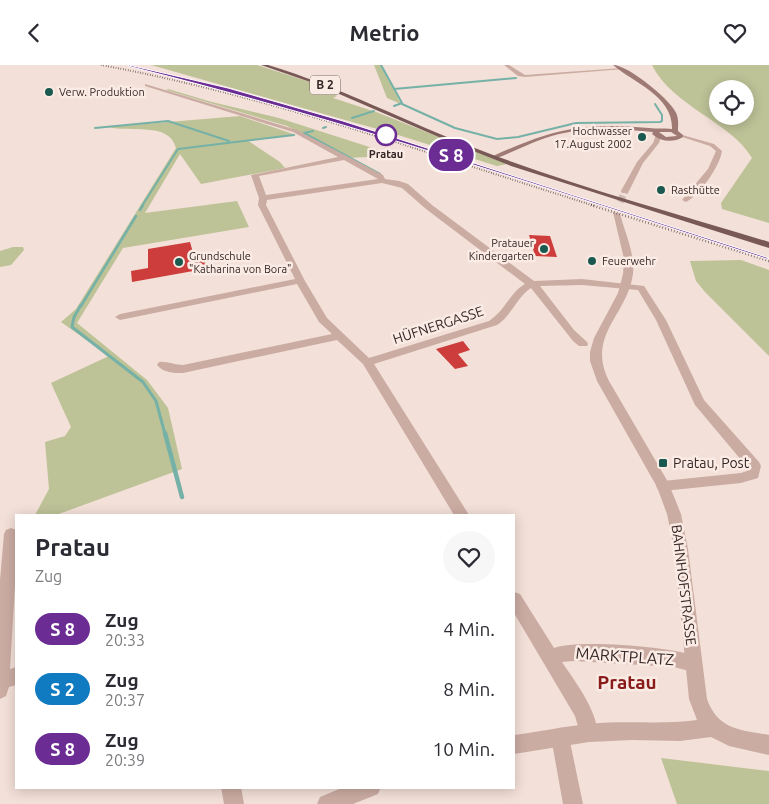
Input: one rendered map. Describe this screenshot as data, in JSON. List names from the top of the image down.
{
  "streets": {
    "main road": ["B 2"],
    "street": ["HÜFNERGASSE", "BAHNHOFSTRASSE", "MARKTPLATZ"]
  },
  "crossings": [
    ["BAHNHOFSTRASSE", "MARKTPLATZ"]
  ],
  "districts": ["Pratau"],
  "places": {
    "other": [
      "Verw. Produktion",
      "Pratau",
      "Hochwasser 17.August 2002",
      "Rasthütte",
      "Pratauer Kindergarten",
      "Feuerwehr",
      "Grundschule \"Katharina von Bora\""
    ],
    "transit": ["Pratau, Post"]
  },
  "page": {
    "header": "Metrio",
    "on_map": "S 8",
    "heading": ["Pratau", "Zug"],
    "list": [
      {
        "mark": "S 8",
        "name": "Zug",
        "note": "20:33",
        "value": "4 Min."
      },
      {
        "mark": "S 2",
        "name": "Zug",
        "note": "20:37",
        "value": "8 Min."
      },
      {
        "mark": "S 8",
        "name": "Zug",
        "note": "20:39",
        "value": "10 Min."
      }
    ]
  }
}
